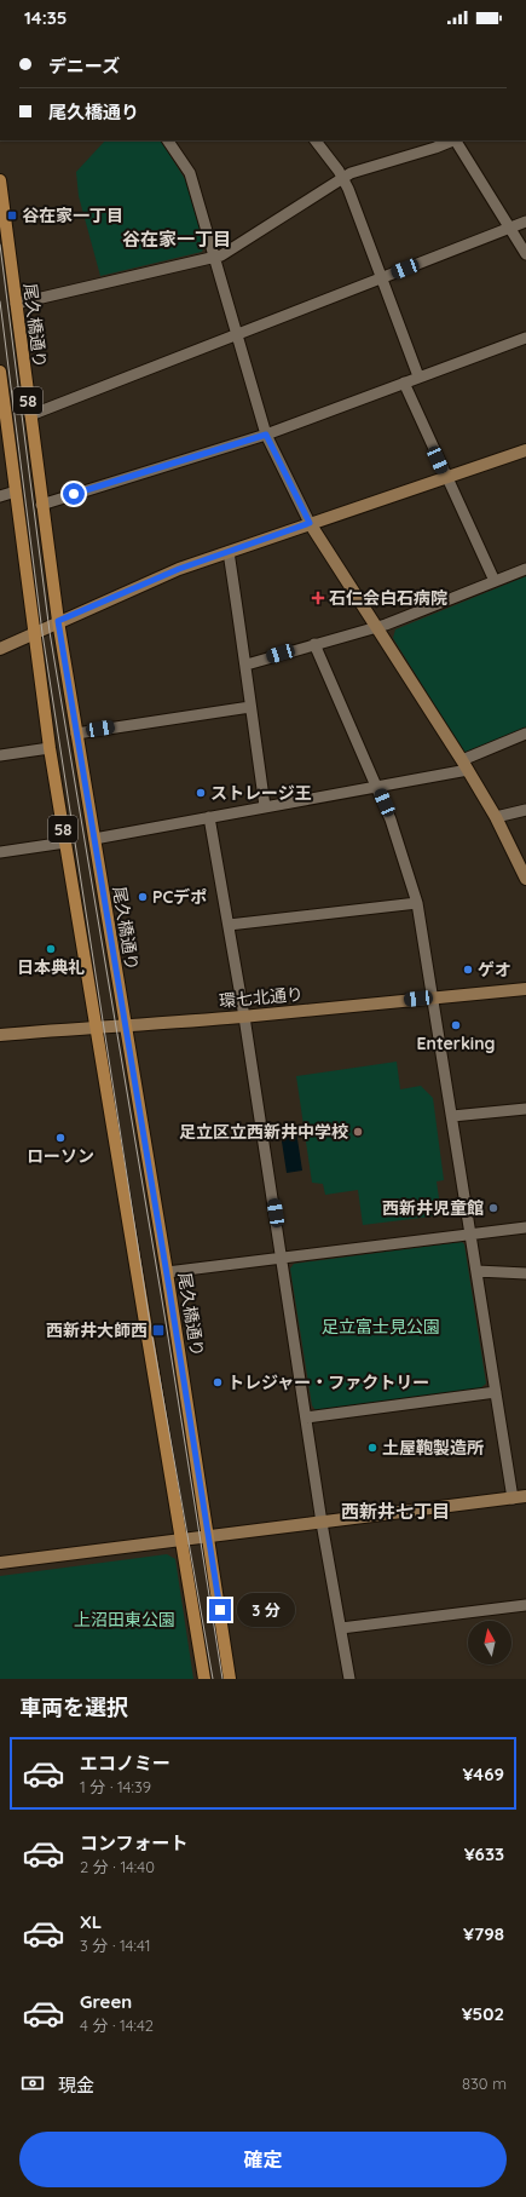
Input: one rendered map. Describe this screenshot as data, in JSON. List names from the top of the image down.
{
  "streets": {
    "main road": ["尾久橋通り", "58"],
    "street": ["環七北通り"]
  },
  "crossings": [
    ["尾久橋通り", "環七北通り"],
    ["58", "環七北通り"]
  ],
  "districts": ["谷在家一丁目", "西新井七丁目"],
  "parks": ["足立富士見公園", "上沼田東公園"],
  "places": {
    "transit": ["谷在家一丁目", "西新井大師西"],
    "health": ["石仁会白石病院"],
    "other": [
      "ストレージ王",
      "PCデポ",
      "日本典礼",
      "ゲオ",
      "Enterking",
      "足立区立西新井中学校",
      "ローソン",
      "西新井児童館",
      "トレジャー・ファクトリー",
      "土屋鞄製造所"
    ]
  },
  "north": "top",
  "page": {
    "status": "14:35",
    "banner": ["デニーズ", "尾久橋通り"],
    "bubble": "3 分",
    "heading": "車両を選択",
    "list": [
      {
        "name": "エコノミー",
        "note": "1 分 · 14:39",
        "value": "¥469"
      },
      {
        "name": "コンフォート",
        "note": "2 分 · 14:40",
        "value": "¥633"
      },
      {
        "name": "XL",
        "note": "3 分 · 14:41",
        "value": "¥798"
      },
      {
        "name": "Green",
        "note": "4 分 · 14:42",
        "value": "¥502"
      }
    ],
    "pay": ["現金", "830 m"],
    "buttons": "確定"
  }
}
